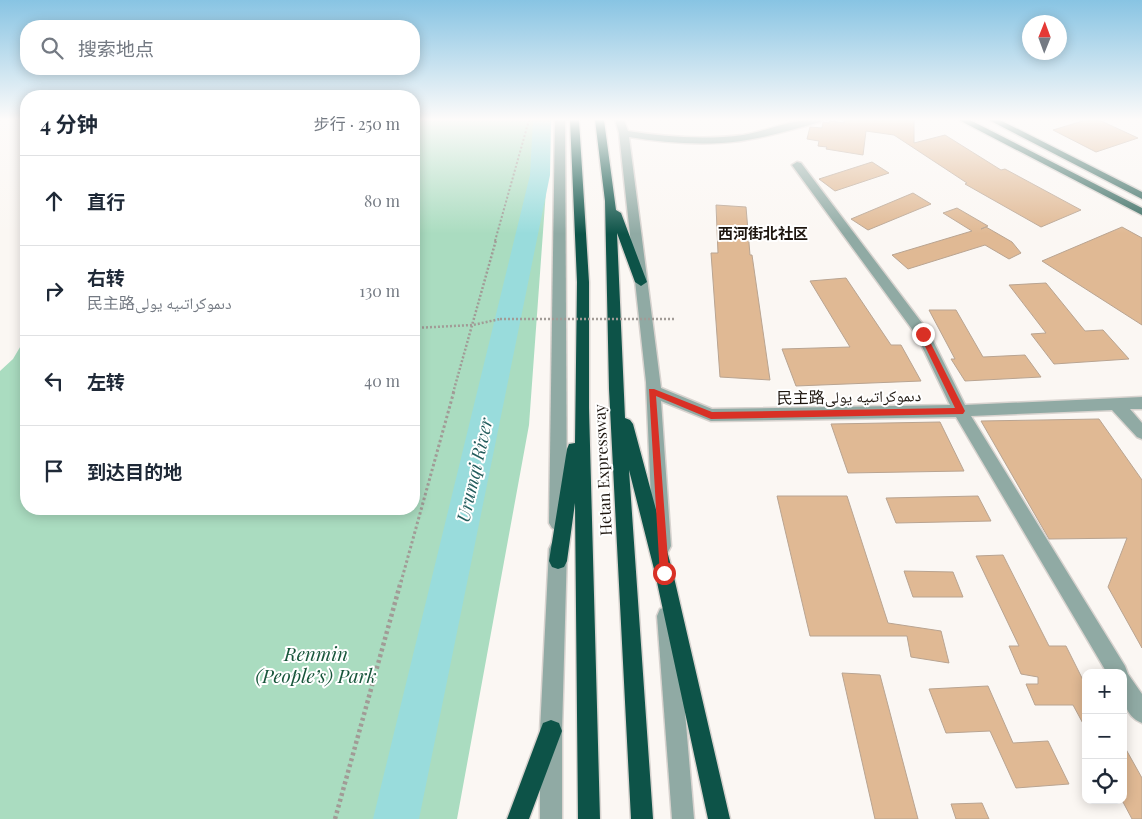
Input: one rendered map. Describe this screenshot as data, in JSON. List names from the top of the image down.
{
  "streets": {
    "highway": ["Hetan Expressway"],
    "street": ["民主路دىموكراتىيە يولى"]
  },
  "districts": ["西河街北社区"],
  "water": ["Urumqi River"],
  "parks": ["Renmin (People’s) Park"],
  "north": "top",
  "page": {
    "search": "搜索地点",
    "heading": ["4 分钟", "步行 · 250 m"],
    "list": [
      ["直行", "80 m"],
      ["右转", "民主路دىموكراتىيە يولى", "130 m"],
      ["左转", "40 m"],
      "到达目的地"
    ],
    "map_buttons": ["+", "−"]
  }
}
